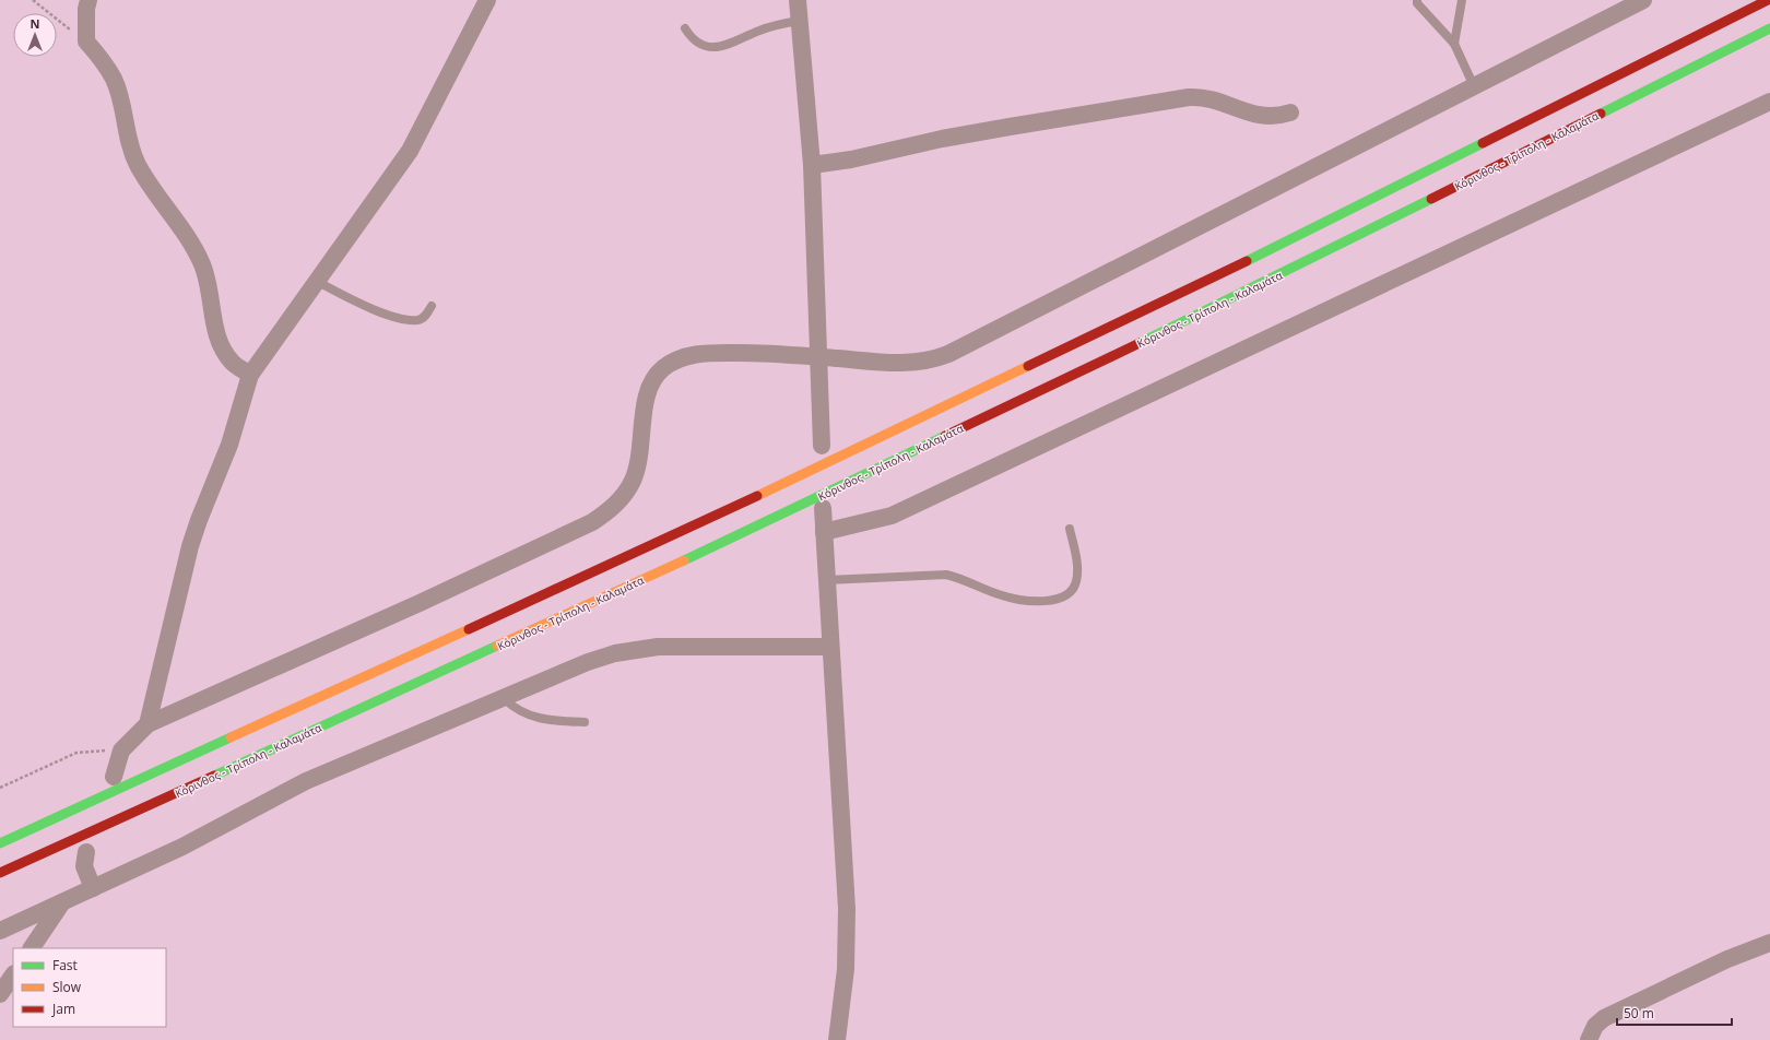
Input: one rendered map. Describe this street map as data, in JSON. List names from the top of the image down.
{
  "streets": {
    "highway": ["Κόρινθος - Τρίπολη - Καλαμάτα"]
  },
  "legend": ["Fast", "Slow", "Jam"],
  "scale_bar": "50 m",
  "north": "top"
}
